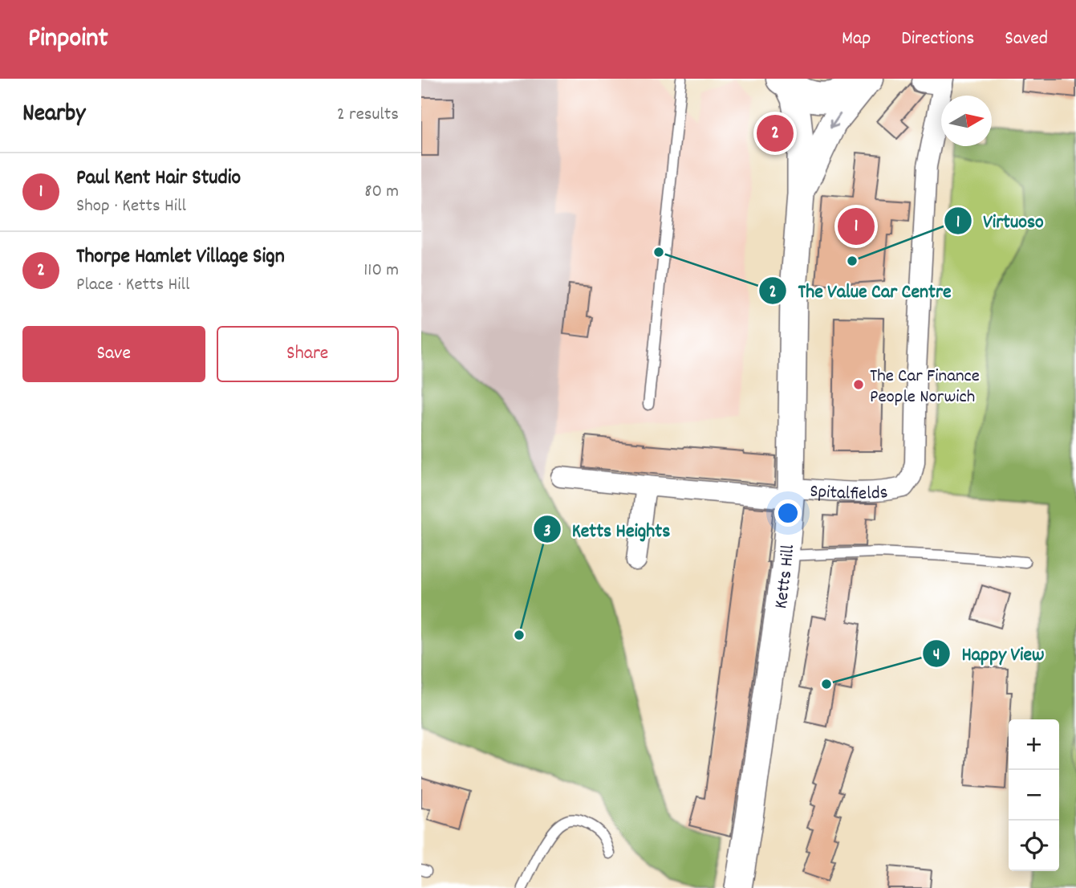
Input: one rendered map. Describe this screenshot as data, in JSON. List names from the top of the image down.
{
  "streets": {
    "main road": ["Ketts Hill"],
    "street": ["Spitalfields"]
  },
  "crossings": [
    ["Spitalfields", "Ketts Hill"]
  ],
  "places": [
    "The Value Car Centre",
    "Virtuoso",
    "The Car Finance People Norwich",
    "Ketts Heights",
    "Happy View"
  ],
  "north": "right",
  "page": {
    "header": "Pinpoint",
    "nav": ["Map", "Directions", "Saved"],
    "heading": ["Nearby", "2 results"],
    "pins": ["2", "1"],
    "list": [
      {
        "mark": "1",
        "name": "Paul Kent Hair Studio",
        "note": "Shop · Ketts Hill",
        "value": "80 m"
      },
      {
        "mark": "2",
        "name": "Thorpe Hamlet Village Sign",
        "note": "Place · Ketts Hill",
        "value": "110 m"
      }
    ],
    "buttons": ["Save", "Share"],
    "map_buttons": ["+", "−"]
  }
}
